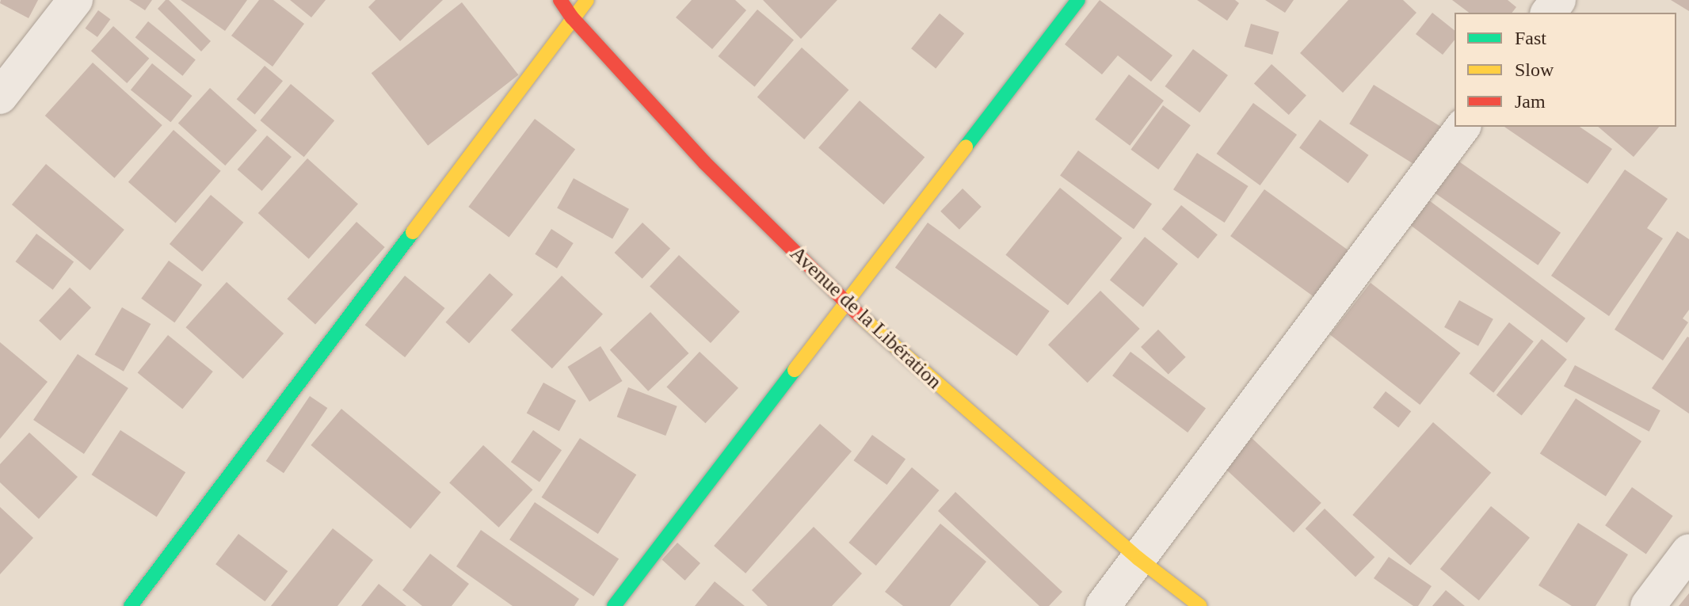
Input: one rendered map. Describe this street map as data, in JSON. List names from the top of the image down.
{
  "streets": {
    "main road": ["Avenue de la Libération"]
  },
  "legend": ["Fast", "Slow", "Jam"]
}
